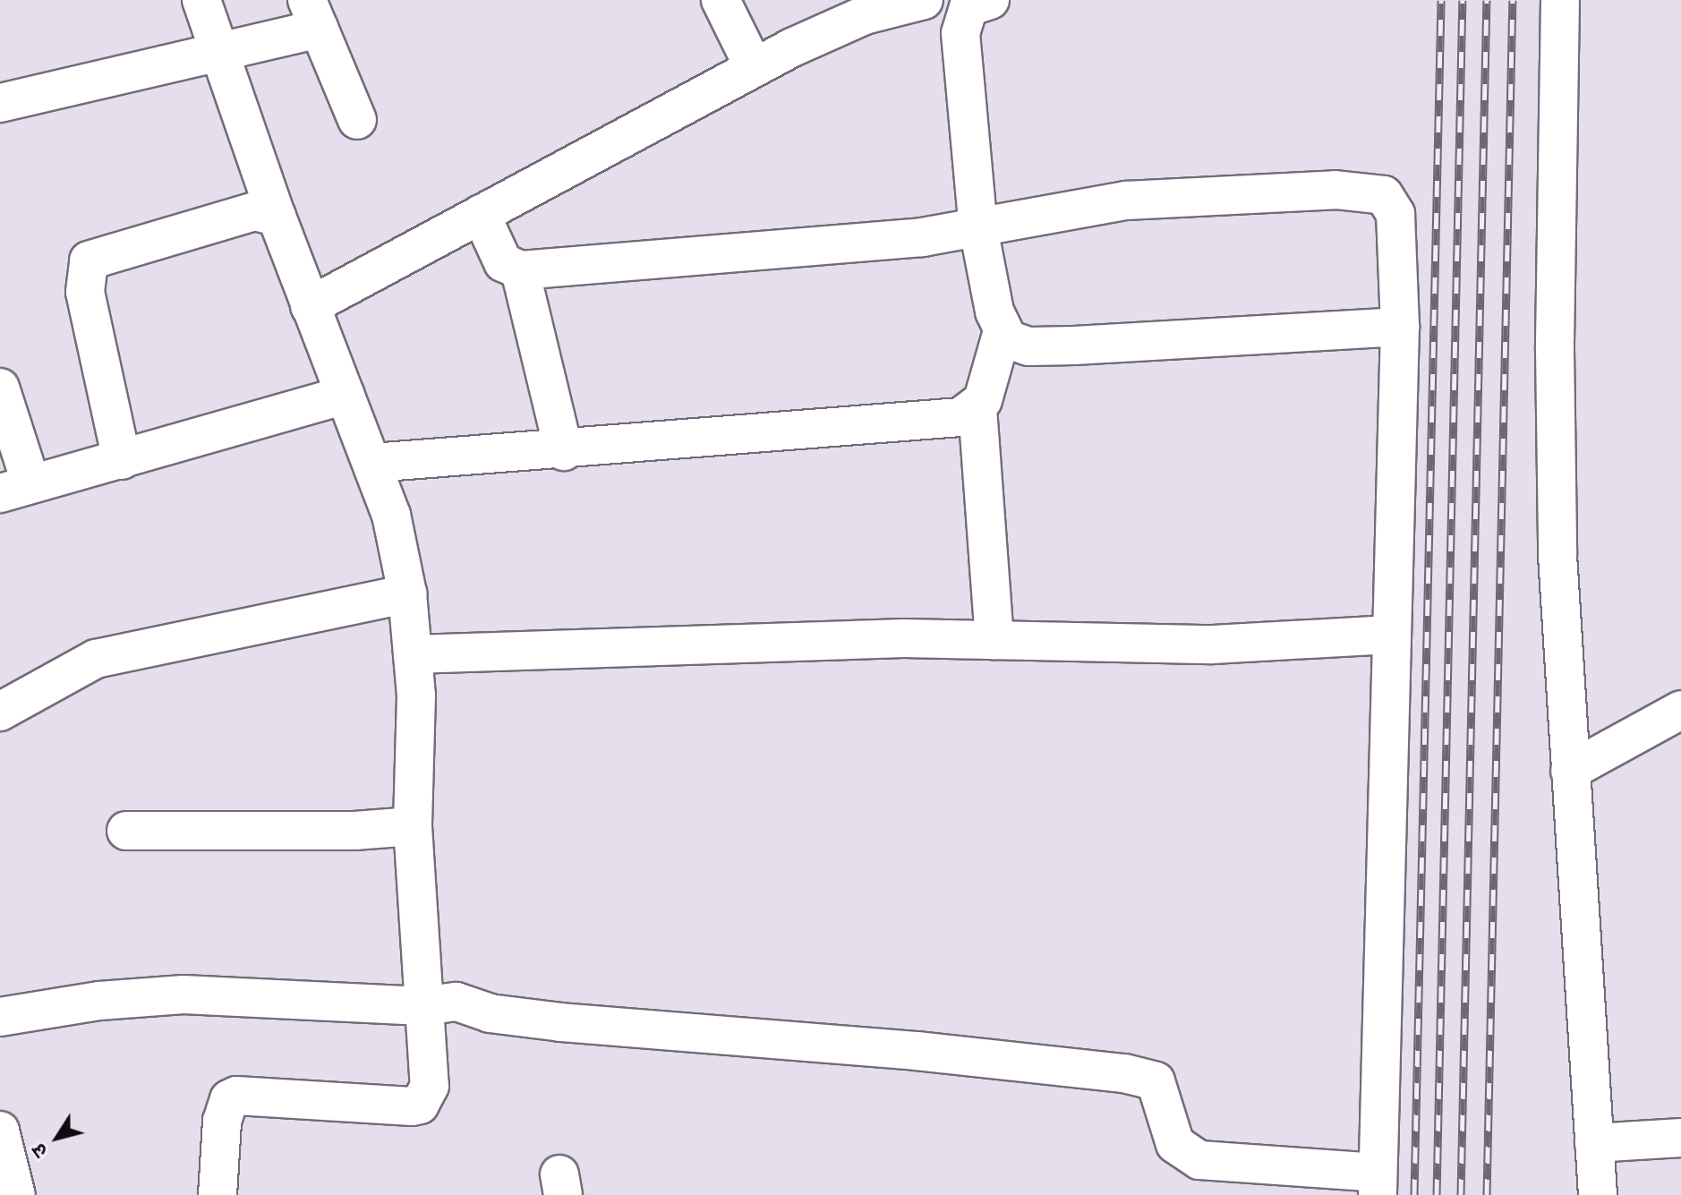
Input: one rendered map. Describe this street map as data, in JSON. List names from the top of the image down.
{
  "north": "bottom left"
}
